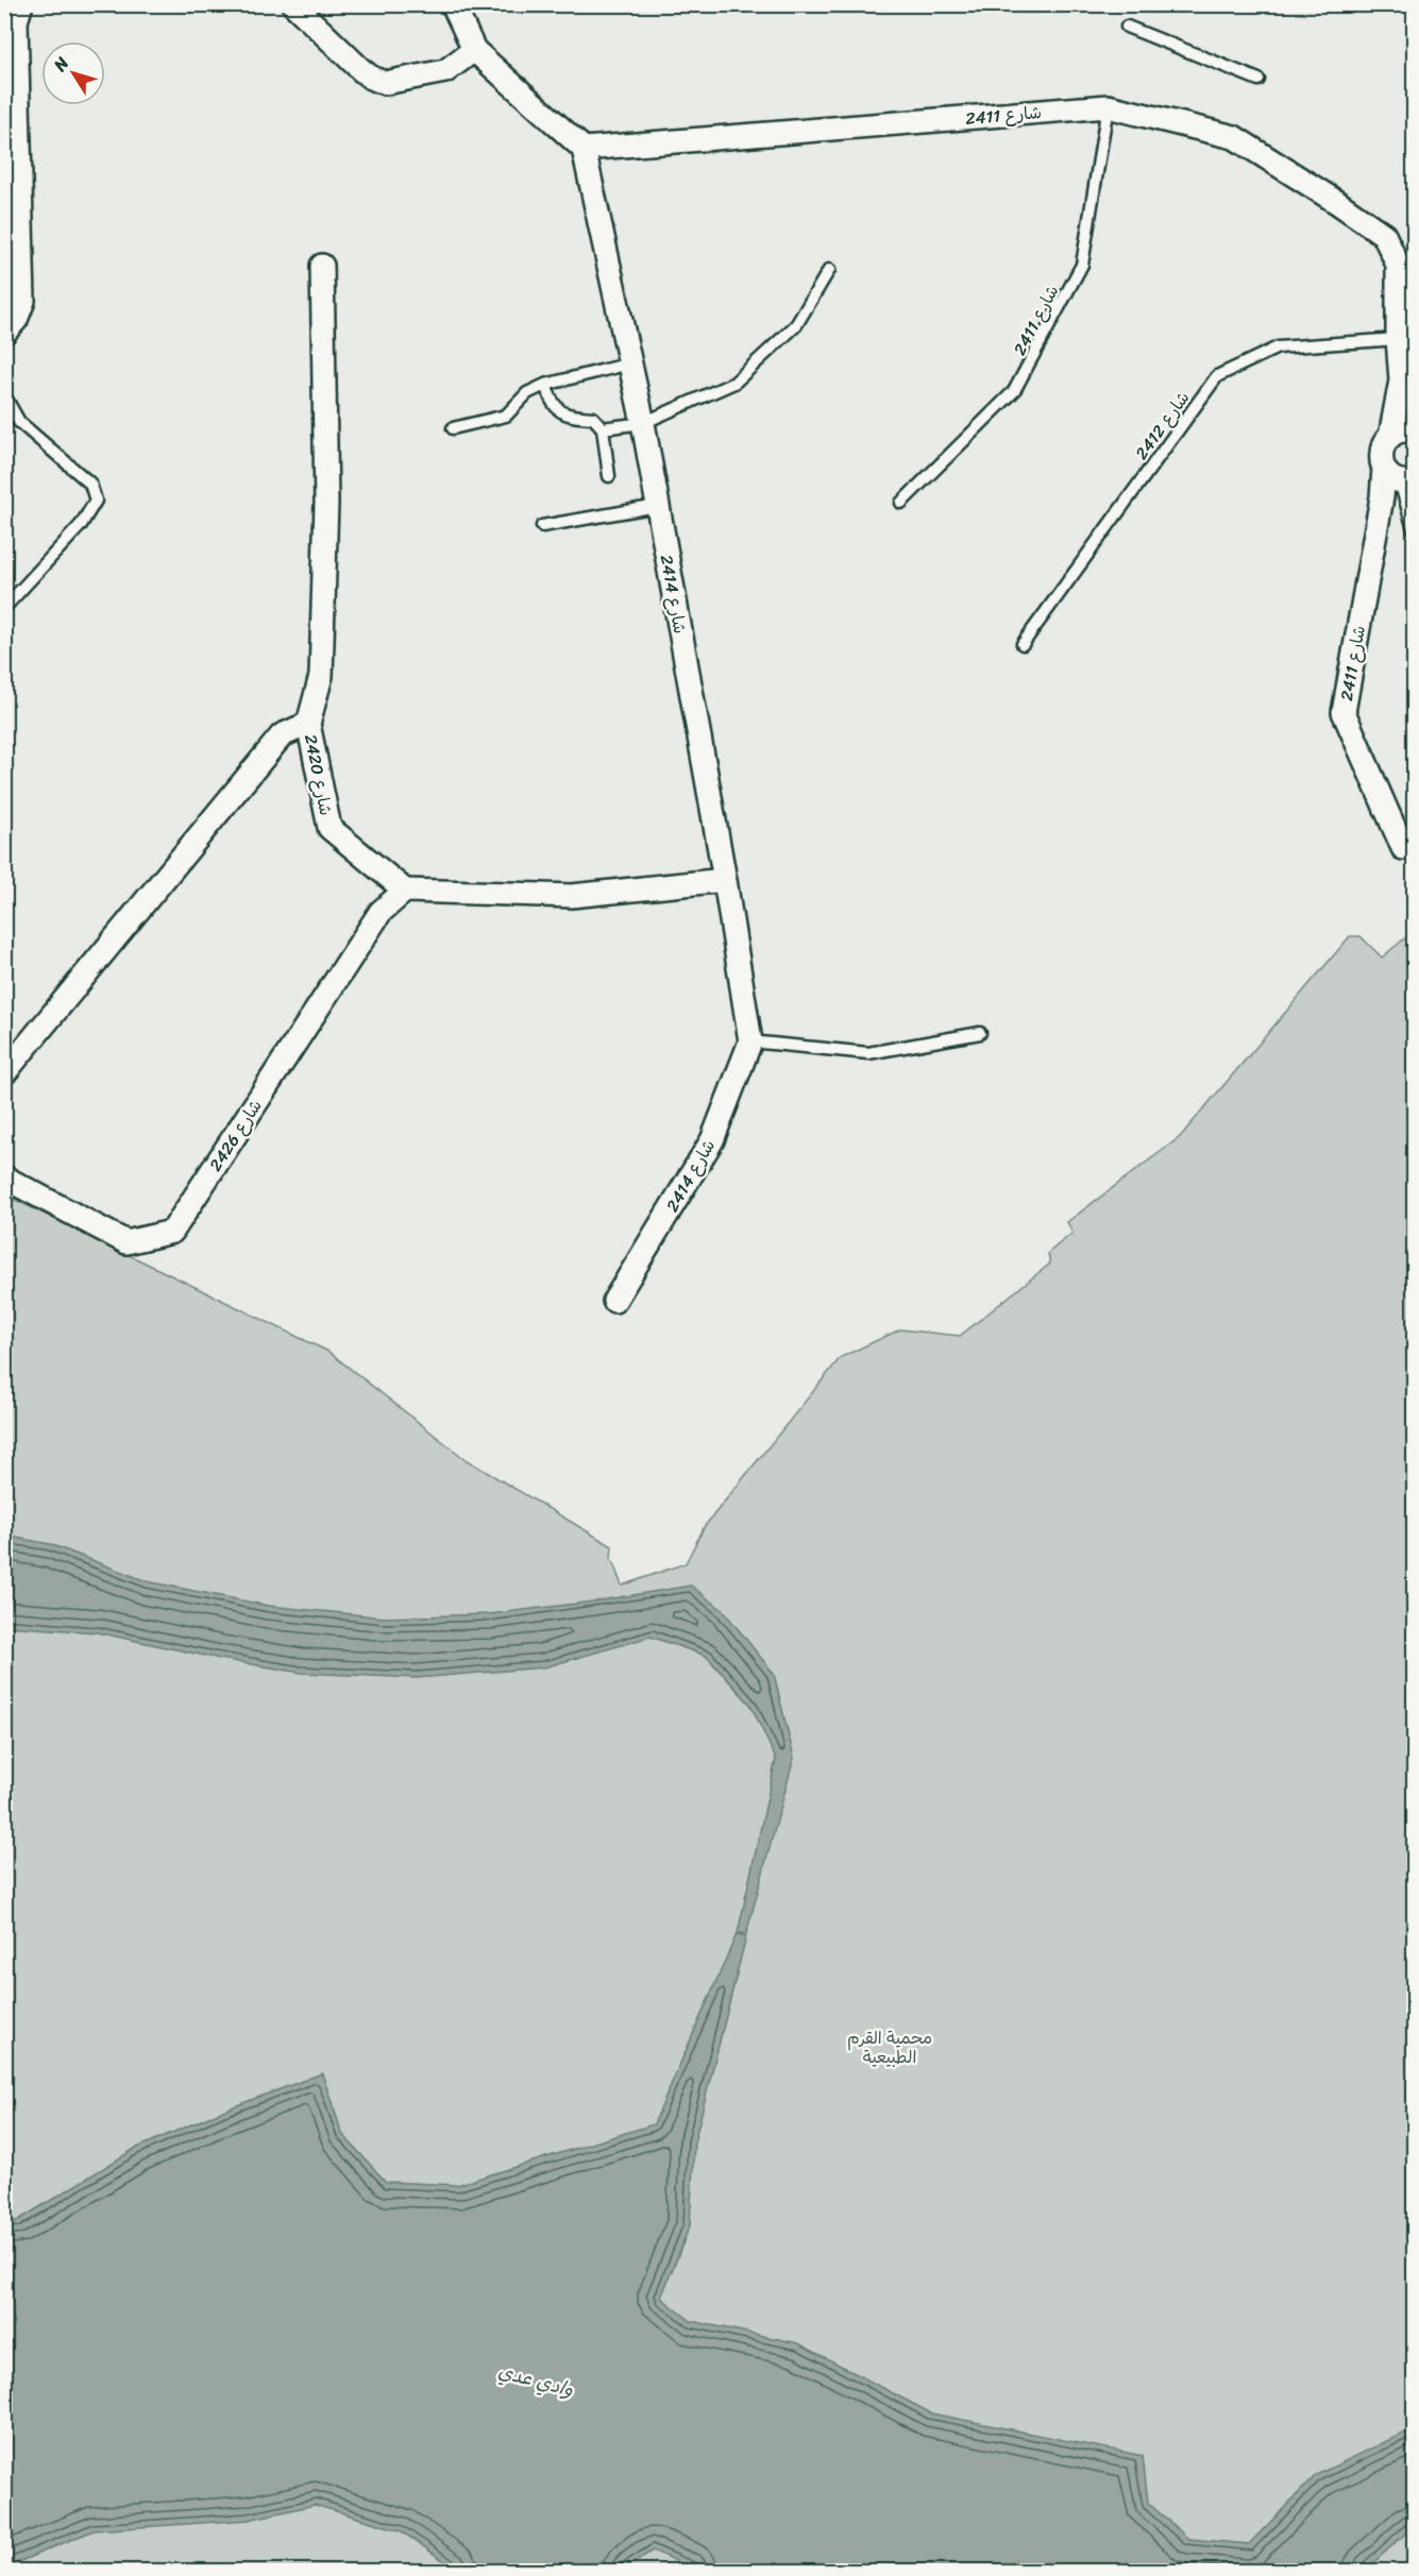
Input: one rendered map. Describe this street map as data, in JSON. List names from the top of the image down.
{
  "streets": {
    "street": [
      "شارع 2411",
      "2414 شارع",
      "2420 شارع",
      "2426 شارع"
    ],
    "lane": ["2411 شارع", "2412 شارع"]
  },
  "crossings": [
    ["شارع 2411", "2411 شارع"],
    ["شارع 2411", "2412 شارع"],
    ["شارع 2411", "2414 شارع"],
    ["2420 شارع", "2426 شارع"]
  ],
  "water": ["وادي عدي"],
  "parks": ["محمية القرم الطبيعية"],
  "north": "top left"
}
